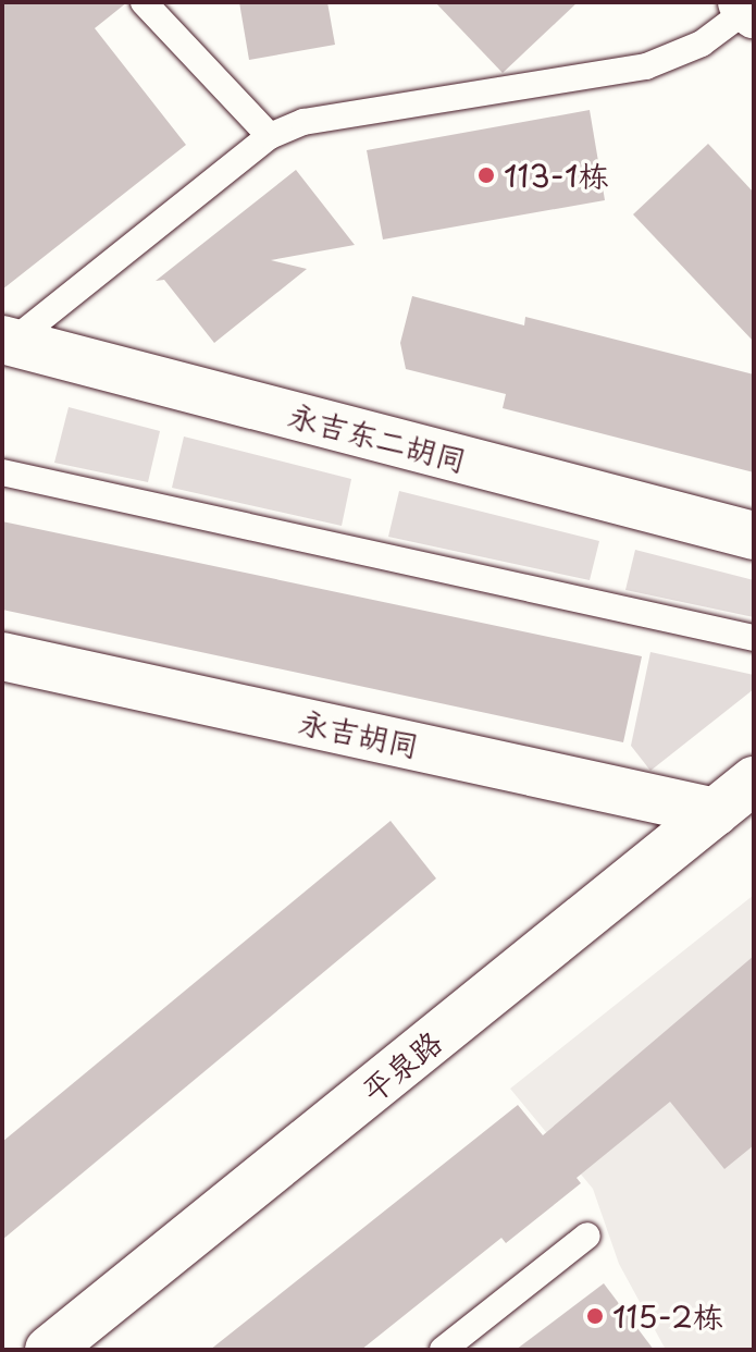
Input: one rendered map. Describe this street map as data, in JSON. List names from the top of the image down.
{
  "streets": {
    "street": ["永吉东二胡同", "永吉胡同", "平泉路"]
  },
  "crossings": [
    ["永吉胡同", "平泉路"]
  ],
  "places": ["113-1栋", "115-2栋"]
}
